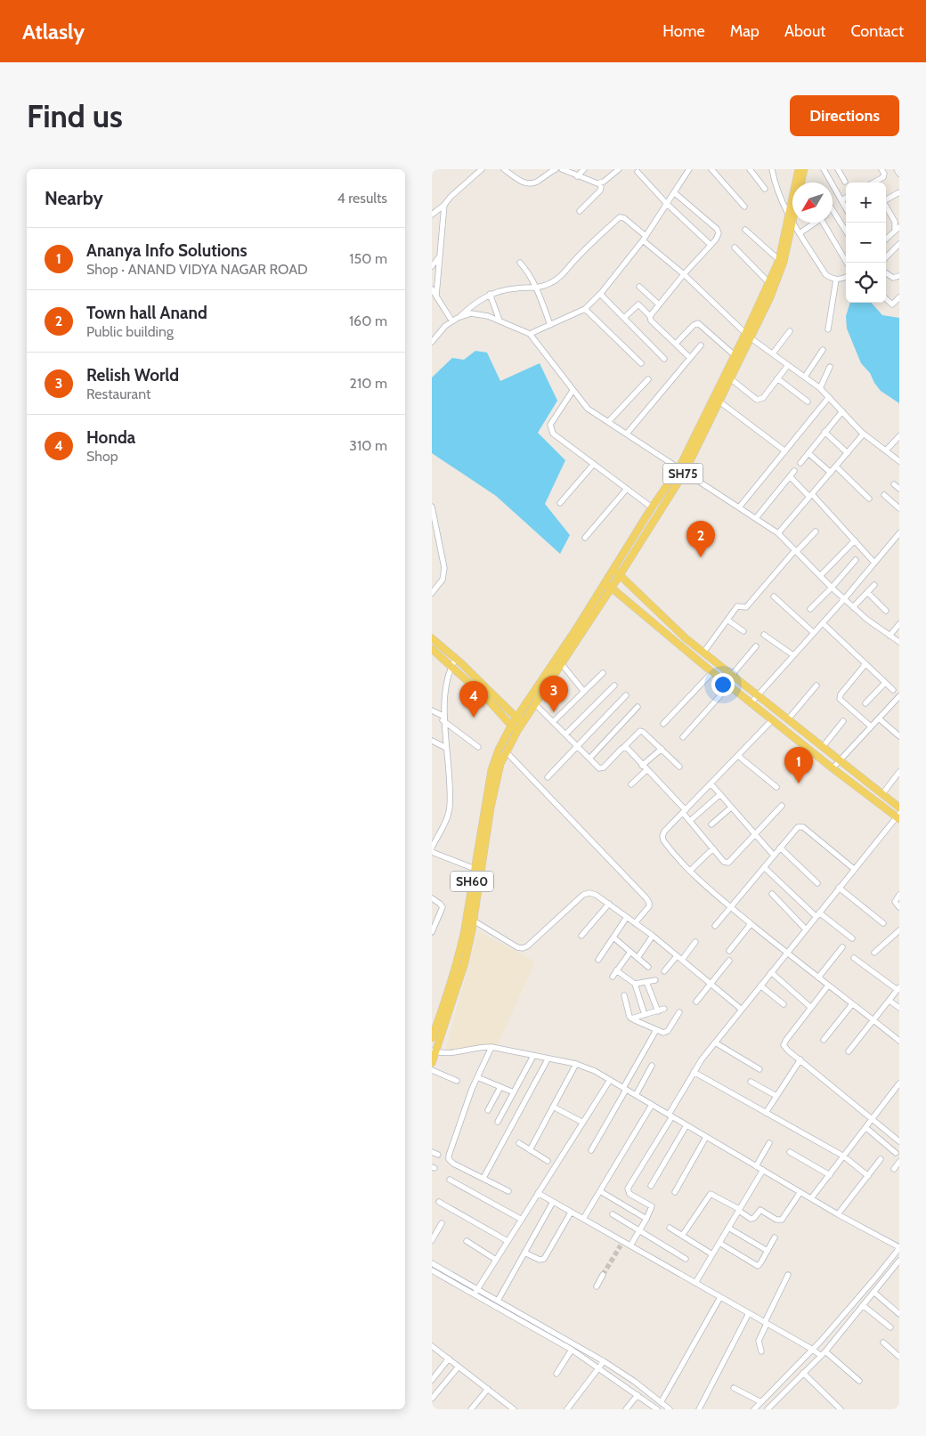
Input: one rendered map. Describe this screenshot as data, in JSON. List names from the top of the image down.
{
  "streets": {
    "main road": ["SH75", "SH60"]
  },
  "crossings": [
    ["SH75", "SH60"]
  ],
  "north": "bottom left",
  "page": {
    "header": "Atlasly",
    "nav": [
      "Home",
      "Map",
      "About",
      "Contact"
    ],
    "buttons": "Directions",
    "title": "Find us",
    "heading": ["Nearby", "4 results"],
    "map_buttons": ["+", "−"],
    "list": [
      {
        "mark": "1",
        "name": "Ananya Info Solutions",
        "note": "Shop · ANAND VIDYA NAGAR ROAD",
        "value": "150 m"
      },
      {
        "mark": "2",
        "name": "Town hall Anand",
        "note": "Public building",
        "value": "160 m"
      },
      {
        "mark": "3",
        "name": "Relish World",
        "note": "Restaurant",
        "value": "210 m"
      },
      {
        "mark": "4",
        "name": "Honda",
        "note": "Shop",
        "value": "310 m"
      }
    ],
    "pins": [
      "2",
      "3",
      "4",
      "1"
    ]
  }
}
